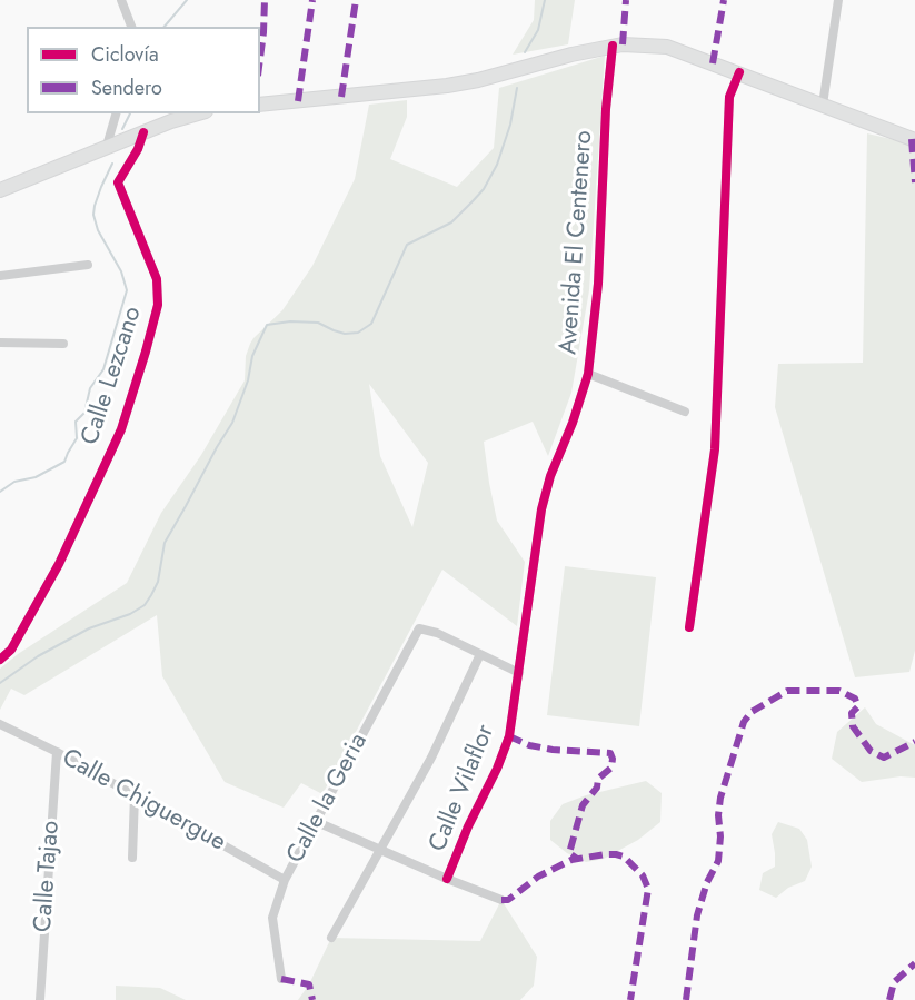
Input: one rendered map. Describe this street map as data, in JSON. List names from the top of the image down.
{
  "streets": {
    "street": [
      "Avenida El Centenero",
      "Calle Lezcano",
      "Calle Vilaflor",
      "Calle la Geria",
      "Calle Chiguergue",
      "Calle Tajao"
    ]
  },
  "crossings": [
    ["Avenida El Centenero", "Calle Vilaflor"],
    ["Calle la Geria", "Calle Chiguergue"],
    ["Calle Chiguergue", "Calle Tajao"]
  ],
  "legend": ["Ciclovía", "Sendero"]
}
